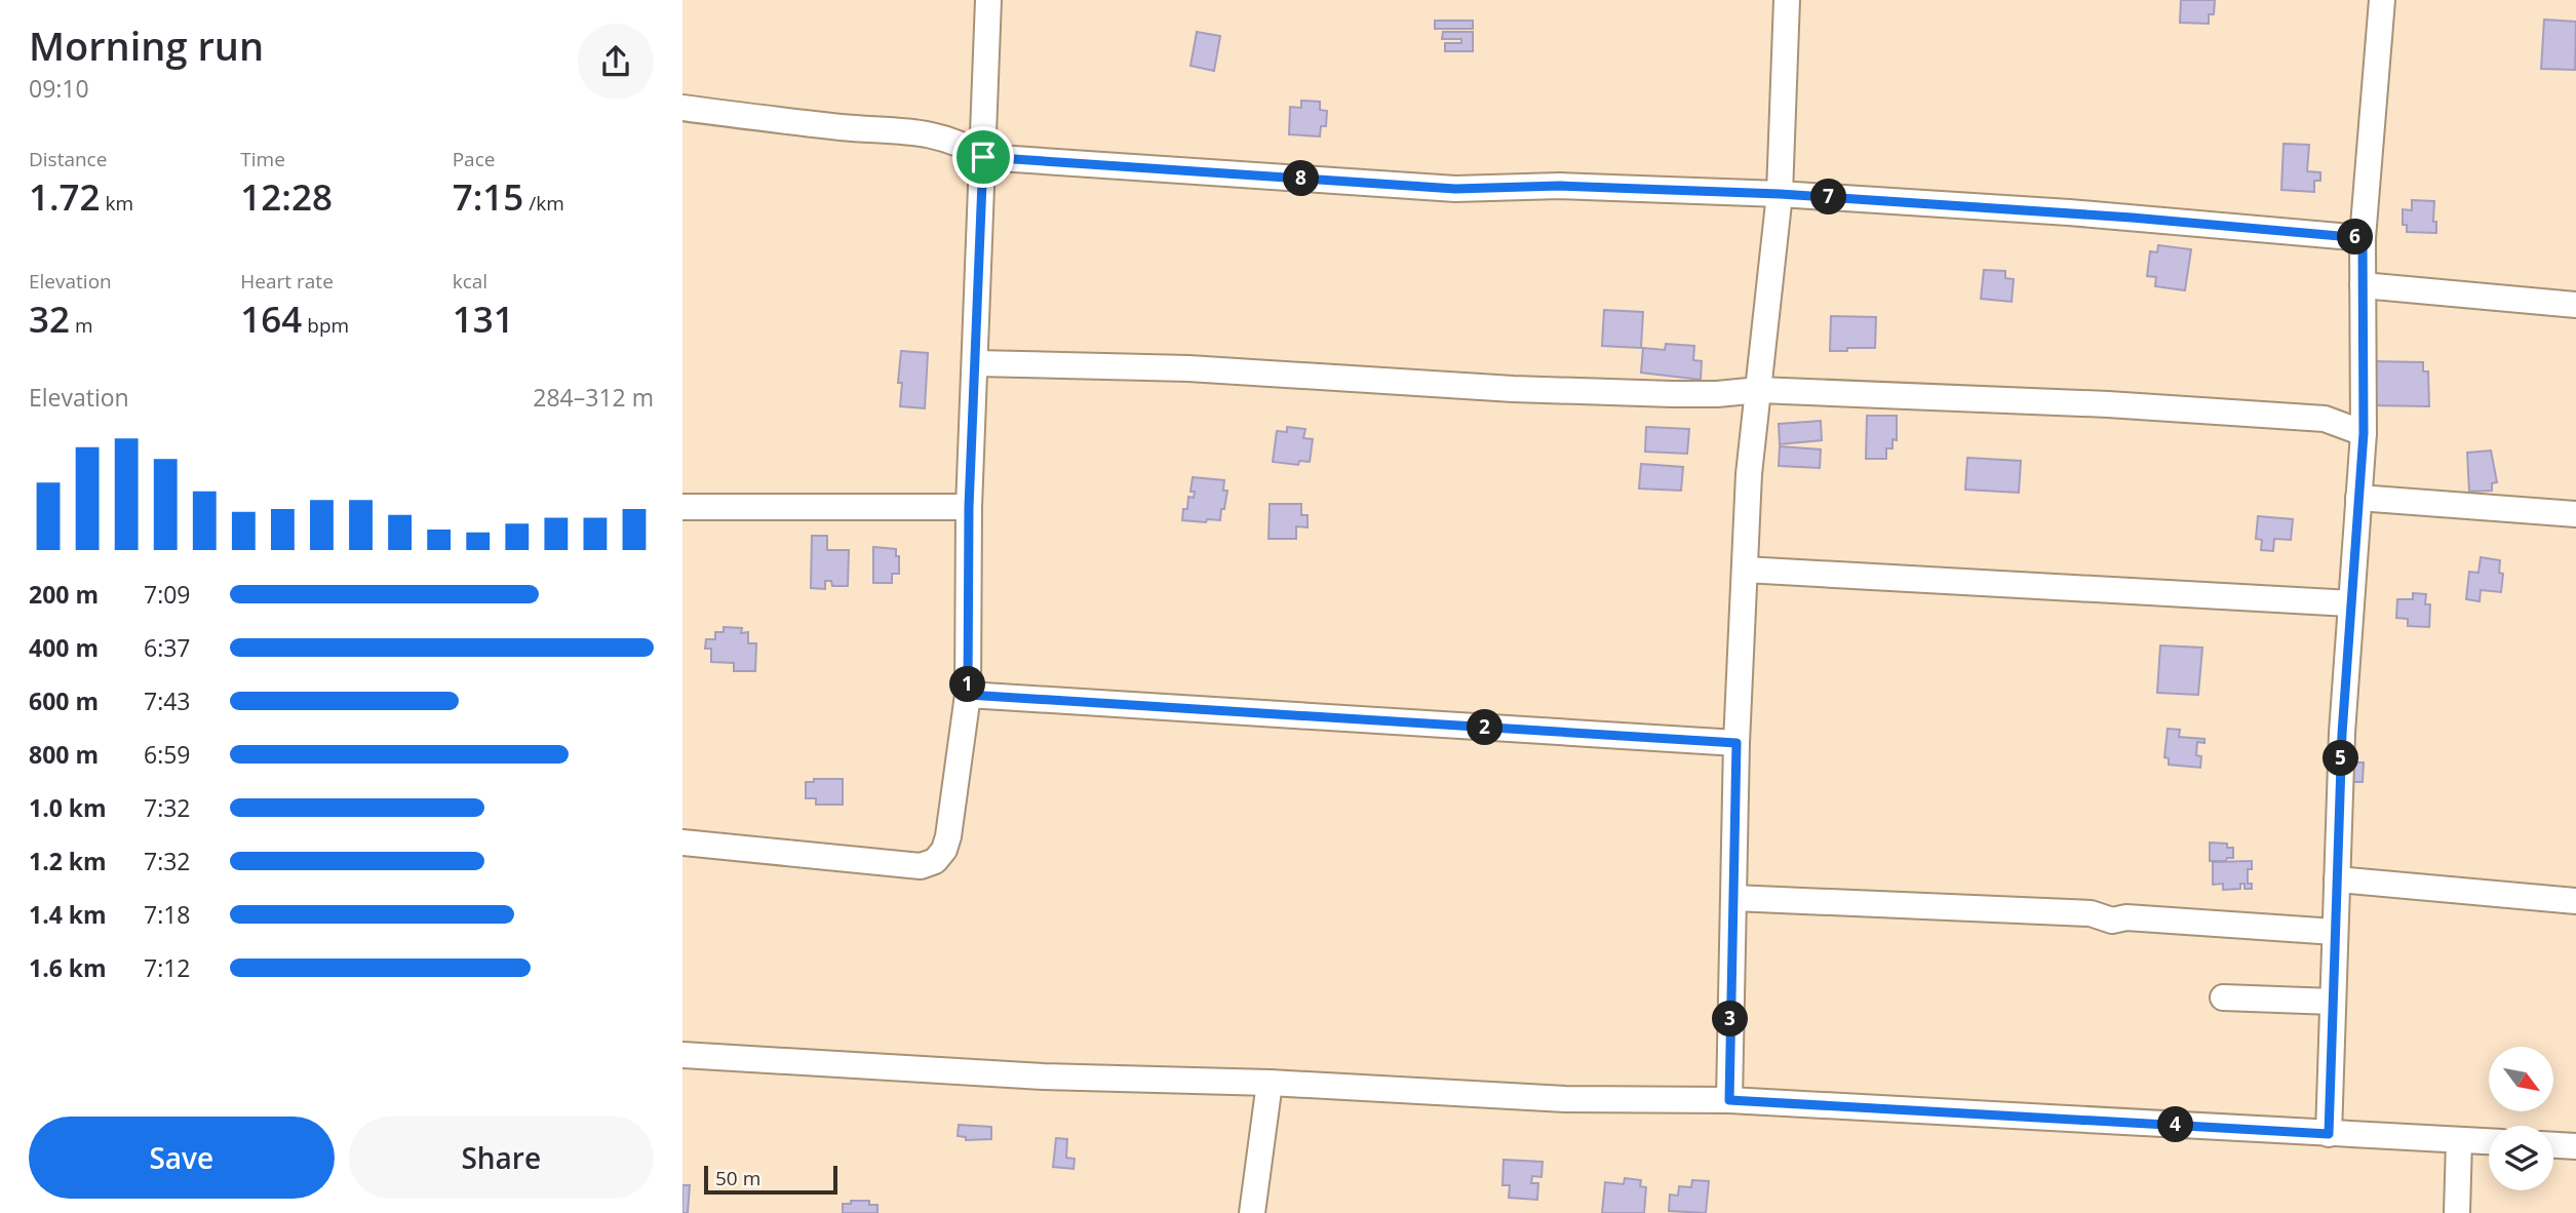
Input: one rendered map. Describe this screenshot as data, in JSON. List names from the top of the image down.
{
  "scale_bar": "50 m",
  "north": "bottom right",
  "page": {
    "heading": ["Morning run", "09:10"],
    "stats": [
      ["Distance", "1.72 km"],
      ["Time", "12:28"],
      ["Pace", "7:15 /km"],
      ["Elevation", "32 m"],
      ["Heart rate", "164 bpm"],
      ["kcal", "131"]
    ],
    "pins": [
      "8",
      "7",
      "6",
      "1",
      "2",
      "5",
      "3",
      "4"
    ],
    "chart": ["Elevation", "284–312 m"],
    "list": [
      {
        "name": "200 m",
        "note": "7:09"
      },
      {
        "name": "400 m",
        "note": "6:37"
      },
      {
        "name": "600 m",
        "note": "7:43"
      },
      {
        "name": "800 m",
        "note": "6:59"
      },
      {
        "name": "1.0 km",
        "note": "7:32"
      },
      {
        "name": "1.2 km",
        "note": "7:32"
      },
      {
        "name": "1.4 km",
        "note": "7:18"
      },
      {
        "name": "1.6 km",
        "note": "7:12"
      }
    ],
    "buttons": ["Save", "Share"],
    "scale": "50 m"
  }
}
